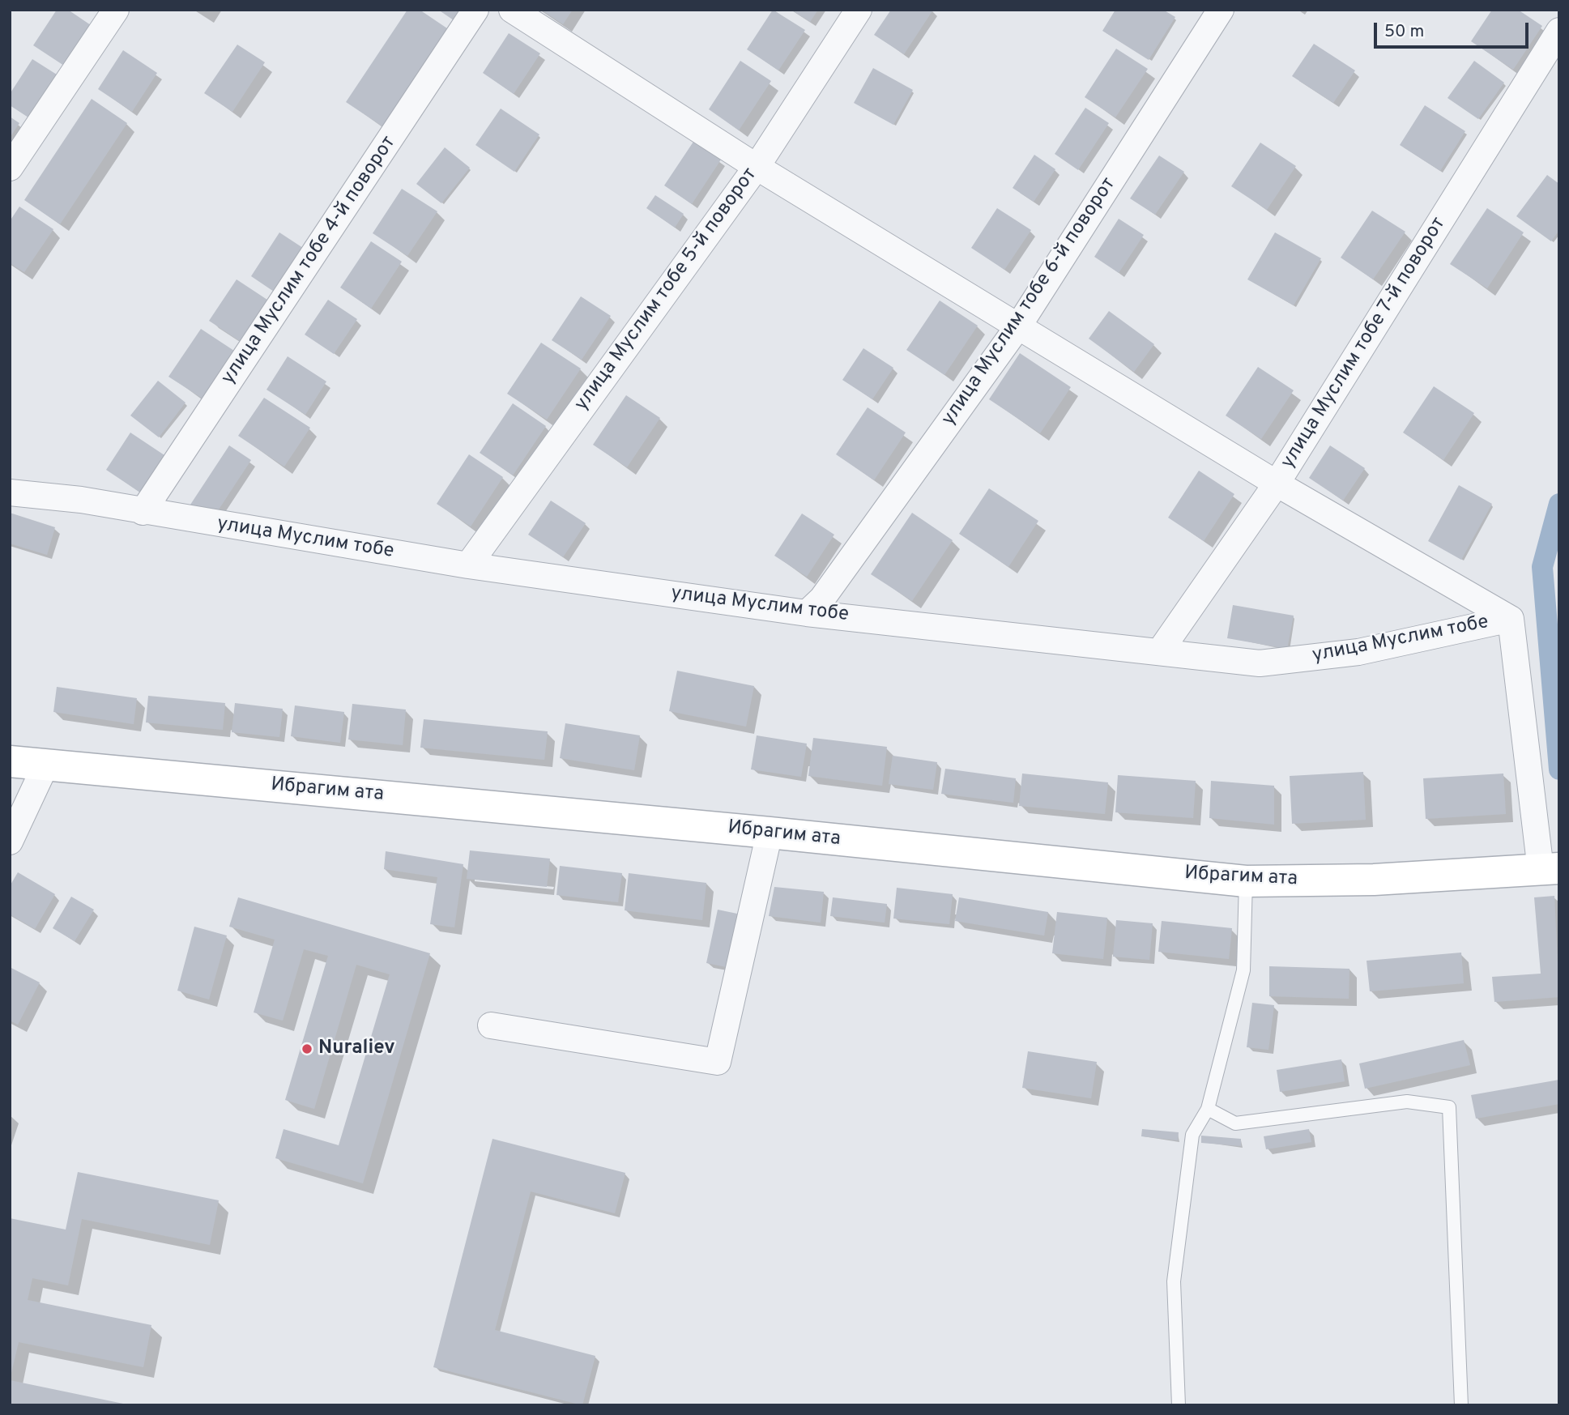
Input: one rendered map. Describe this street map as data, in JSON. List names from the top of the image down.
{
  "streets": {
    "street": [
      "улица Муслим тобе 4-й поворот",
      "улица Муслим тобе 5-й поворот",
      "улица Муслим тобе 6-й поворот",
      "улица Муслим тобе 7-й поворот",
      "улица Муслим тобе",
      "Ибрагим ата"
    ]
  },
  "crossings": [
    ["улица Муслим тобе 4-й поворот", "улица Муслим тобе"],
    ["улица Муслим тобе 5-й поворот", "улица Муслим тобе"],
    ["улица Муслим тобе 6-й поворот", "улица Муслим тобе"],
    ["улица Муслим тобе 7-й поворот", "улица Муслим тобе"]
  ],
  "places": ["Nuraliev"],
  "scale_bar": "50 m"
}
